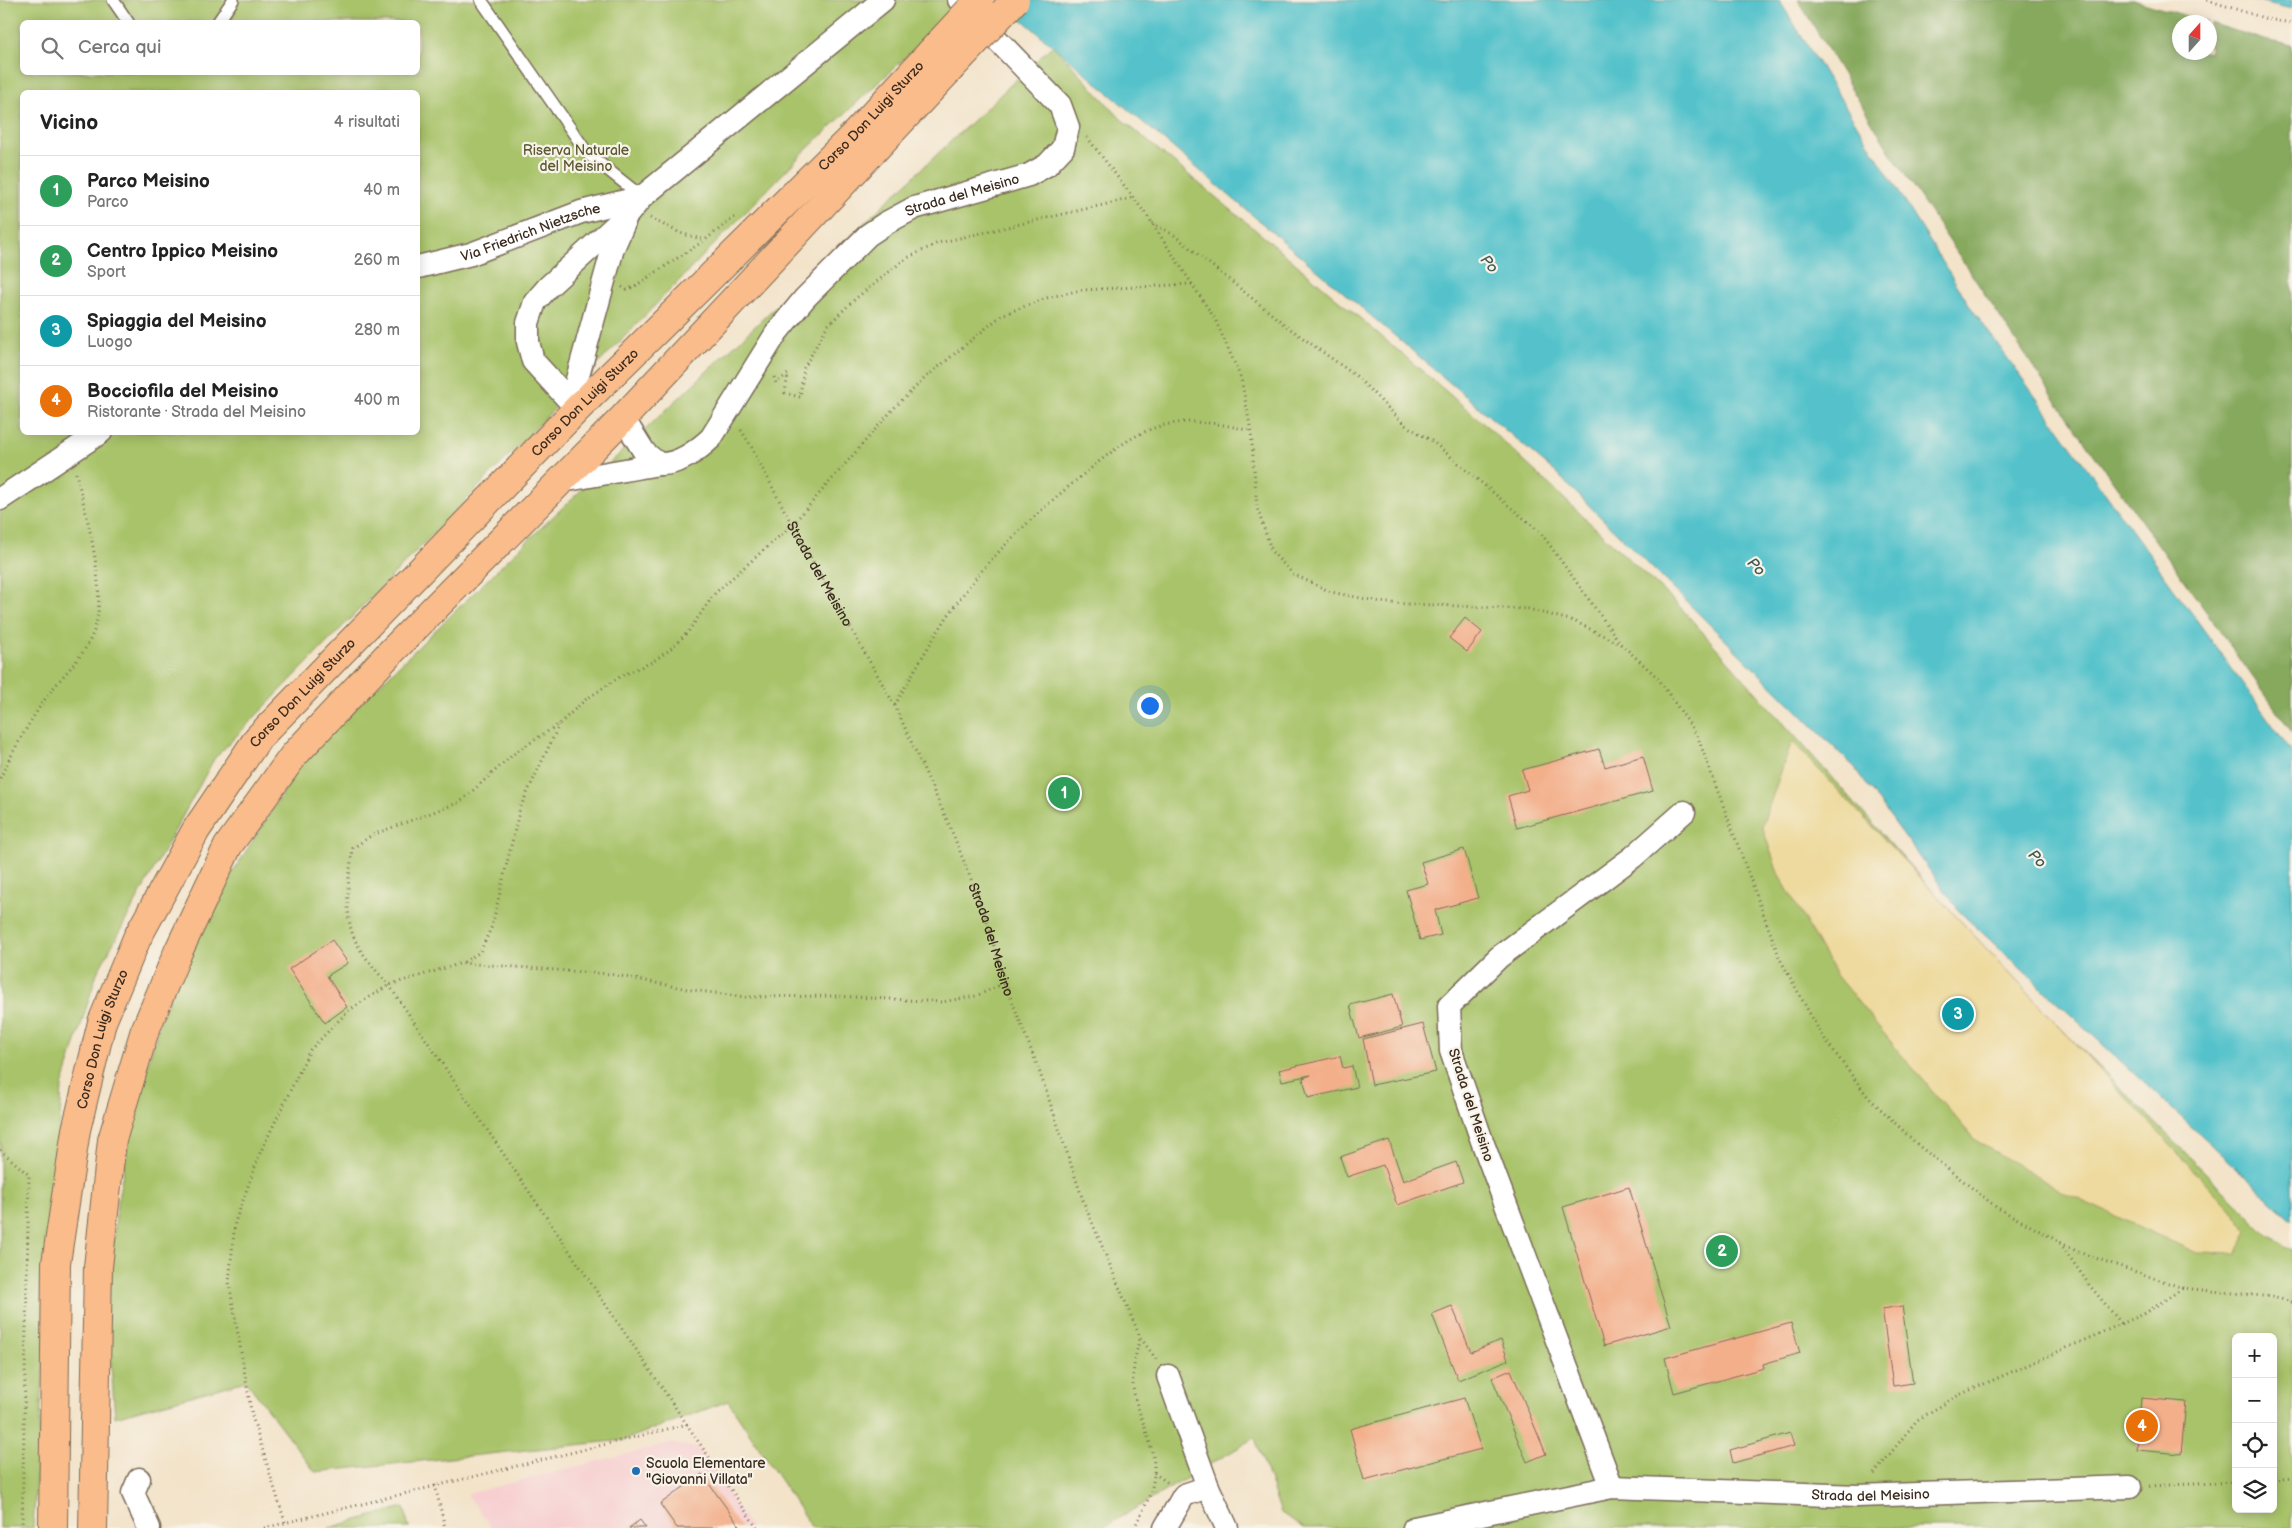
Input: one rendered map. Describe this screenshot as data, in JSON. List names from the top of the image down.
{
  "streets": {
    "main road": ["Corso Don Luigi Sturzo"],
    "street": ["Strada del Meisino", "Via Friedrich Nietzsche"]
  },
  "crossings": [
    ["Corso Don Luigi Sturzo", "Strada del Meisino"]
  ],
  "water": ["Po"],
  "parks": ["Riserva Naturale del Meisino"],
  "places": ["Scuola Elementare \"Giovanni Villata\""],
  "north": "top",
  "page": {
    "search": "Cerca qui",
    "heading": ["Vicino", "4 risultati"],
    "list": [
      {
        "mark": "1",
        "name": "Parco Meisino",
        "note": "Parco",
        "value": "40 m"
      },
      {
        "mark": "2",
        "name": "Centro Ippico Meisino",
        "note": "Sport",
        "value": "260 m"
      },
      {
        "mark": "3",
        "name": "Spiaggia del Meisino",
        "note": "Luogo",
        "value": "280 m"
      },
      {
        "mark": "4",
        "name": "Bocciofila del Meisino",
        "note": "Ristorante · Strada del Meisino",
        "value": "400 m"
      }
    ],
    "pins": [
      "1",
      "3",
      "2",
      "4"
    ],
    "map_buttons": ["+", "−"]
  }
}
